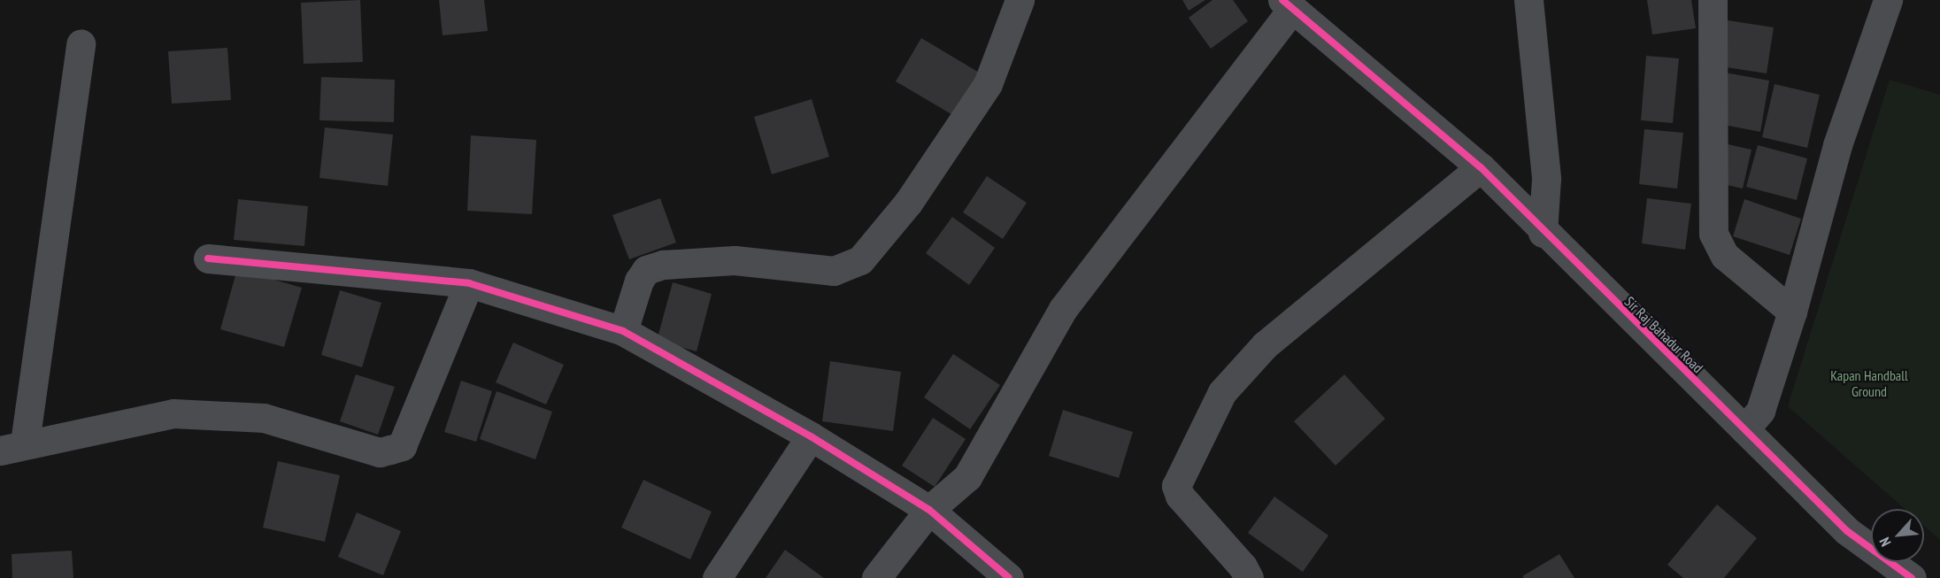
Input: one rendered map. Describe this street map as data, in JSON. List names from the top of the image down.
{
  "streets": {
    "street": ["Sir Raj Bahadur Road"]
  },
  "parks": ["Kapan Handball Ground"],
  "north": "bottom left"
}
